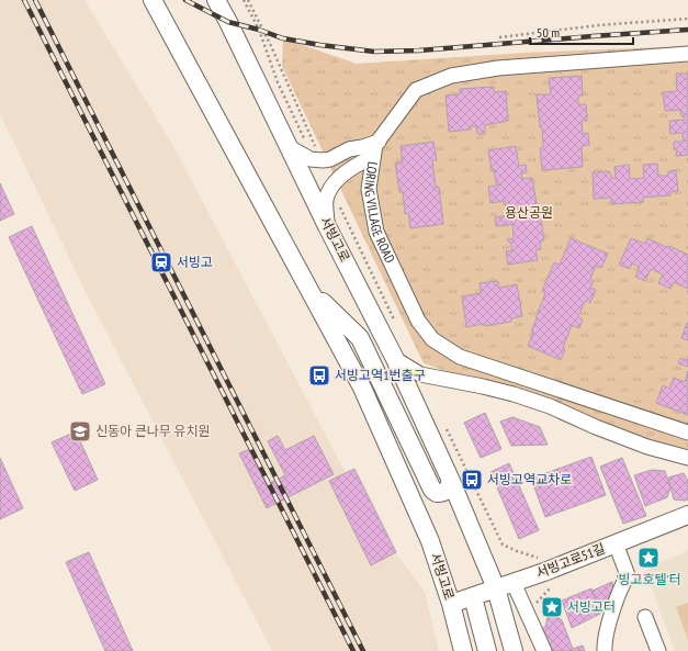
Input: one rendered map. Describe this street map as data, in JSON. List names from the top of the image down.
{
  "streets": {
    "main road": ["서빙고로", "서빙고로51길"],
    "street": ["LORING VILLAGE ROAD"]
  },
  "crossings": [
    ["서빙고로", "서빙고로51길"]
  ],
  "parks": ["용산공원"],
  "places": {
    "station": ["서빙고"],
    "bus stop": ["서빙고역1번출구", "서빙고역교차로"],
    "school or university": ["신동아 큰나무 유치원"],
    "place": ["'빙고호텔'터", "서빙고터"]
  },
  "scale_bar": "50 m"
}
